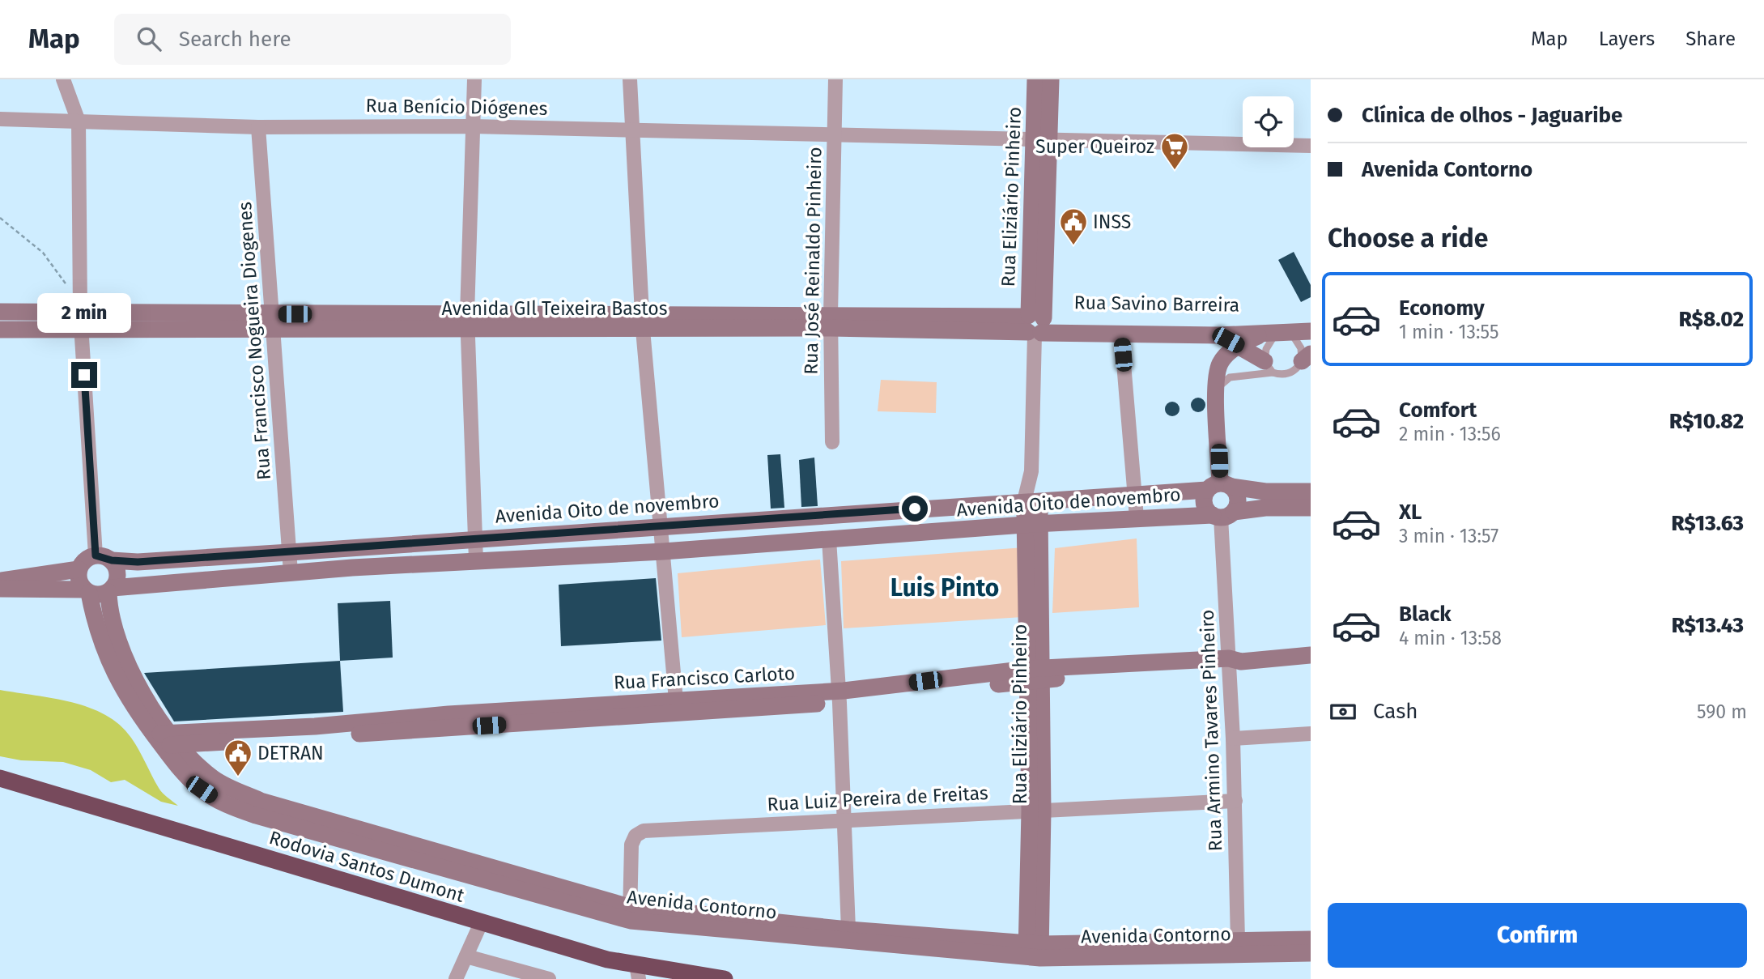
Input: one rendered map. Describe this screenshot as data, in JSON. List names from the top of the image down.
{
  "streets": {
    "highway": ["Rodovia Santos Dumont"],
    "street": [
      "Rua Benício Diógenes",
      "Rua Eliziário Pinheiro",
      "Rua José Reinaldo Pinheiro",
      "Rua Savino Barreira",
      "Avenida GIl Teixeira Bastos",
      "Rua Francisco Nogueira Diogenes",
      "Avenida Oito de novembro",
      "Rua Francisco Carloto",
      "Rua Armino Tavares Pinheiro",
      "Rua Luiz Pereira de Freitas",
      "Avenida Contorno"
    ]
  },
  "crossings": [
    ["Rua Benício Diógenes", "Rua Eliziário Pinheiro"],
    ["Rua Benício Diógenes", "Rua José Reinaldo Pinheiro"],
    ["Rua Benício Diógenes", "Rua Francisco Nogueira Diogenes"],
    ["Rua Eliziário Pinheiro", "Rua Savino Barreira"],
    ["Rua Eliziário Pinheiro", "Avenida GIl Teixeira Bastos"],
    ["Rua Eliziário Pinheiro", "Avenida Oito de novembro"],
    ["Rua Eliziário Pinheiro", "Rua Francisco Carloto"],
    ["Rua Eliziário Pinheiro", "Rua Luiz Pereira de Freitas"],
    ["Rua Eliziário Pinheiro", "Avenida Contorno"],
    ["Rua José Reinaldo Pinheiro", "Avenida GIl Teixeira Bastos"],
    ["Rua Savino Barreira", "Avenida GIl Teixeira Bastos"],
    ["Rua Savino Barreira", "Avenida Oito de novembro"],
    ["Avenida GIl Teixeira Bastos", "Rua Francisco Nogueira Diogenes"],
    ["Rua Francisco Nogueira Diogenes", "Avenida Oito de novembro"],
    ["Avenida Oito de novembro", "Rua Armino Tavares Pinheiro"],
    ["Avenida Oito de novembro", "Avenida Contorno"],
    ["Rua Francisco Carloto", "Rua Armino Tavares Pinheiro"],
    ["Rua Francisco Carloto", "Avenida Contorno"],
    ["Rua Armino Tavares Pinheiro", "Rua Luiz Pereira de Freitas"],
    ["Rua Armino Tavares Pinheiro", "Avenida Contorno"],
    ["Rua Luiz Pereira de Freitas", "Avenida Contorno"]
  ],
  "districts": ["Luis Pinto"],
  "places": {
    "supermarket": ["Super Queiroz"],
    "public building": ["INSS", "DETRAN"]
  },
  "page": {
    "header": "Map",
    "search": "Search here",
    "nav": ["Map", "Layers", "Share"],
    "banner": ["Clínica de olhos - Jaguaribe", "Avenida Contorno"],
    "heading": "Choose a ride",
    "list": [
      {
        "name": "Economy",
        "note": "1 min · 13:55",
        "value": "R$8.02"
      },
      {
        "name": "Comfort",
        "note": "2 min · 13:56",
        "value": "R$10.82"
      },
      {
        "name": "XL",
        "note": "3 min · 13:57",
        "value": "R$13.63"
      },
      {
        "name": "Black",
        "note": "4 min · 13:58",
        "value": "R$13.43"
      }
    ],
    "bubble": "2 min",
    "pay": ["Cash", "590 m"],
    "buttons": "Confirm"
  }
}
